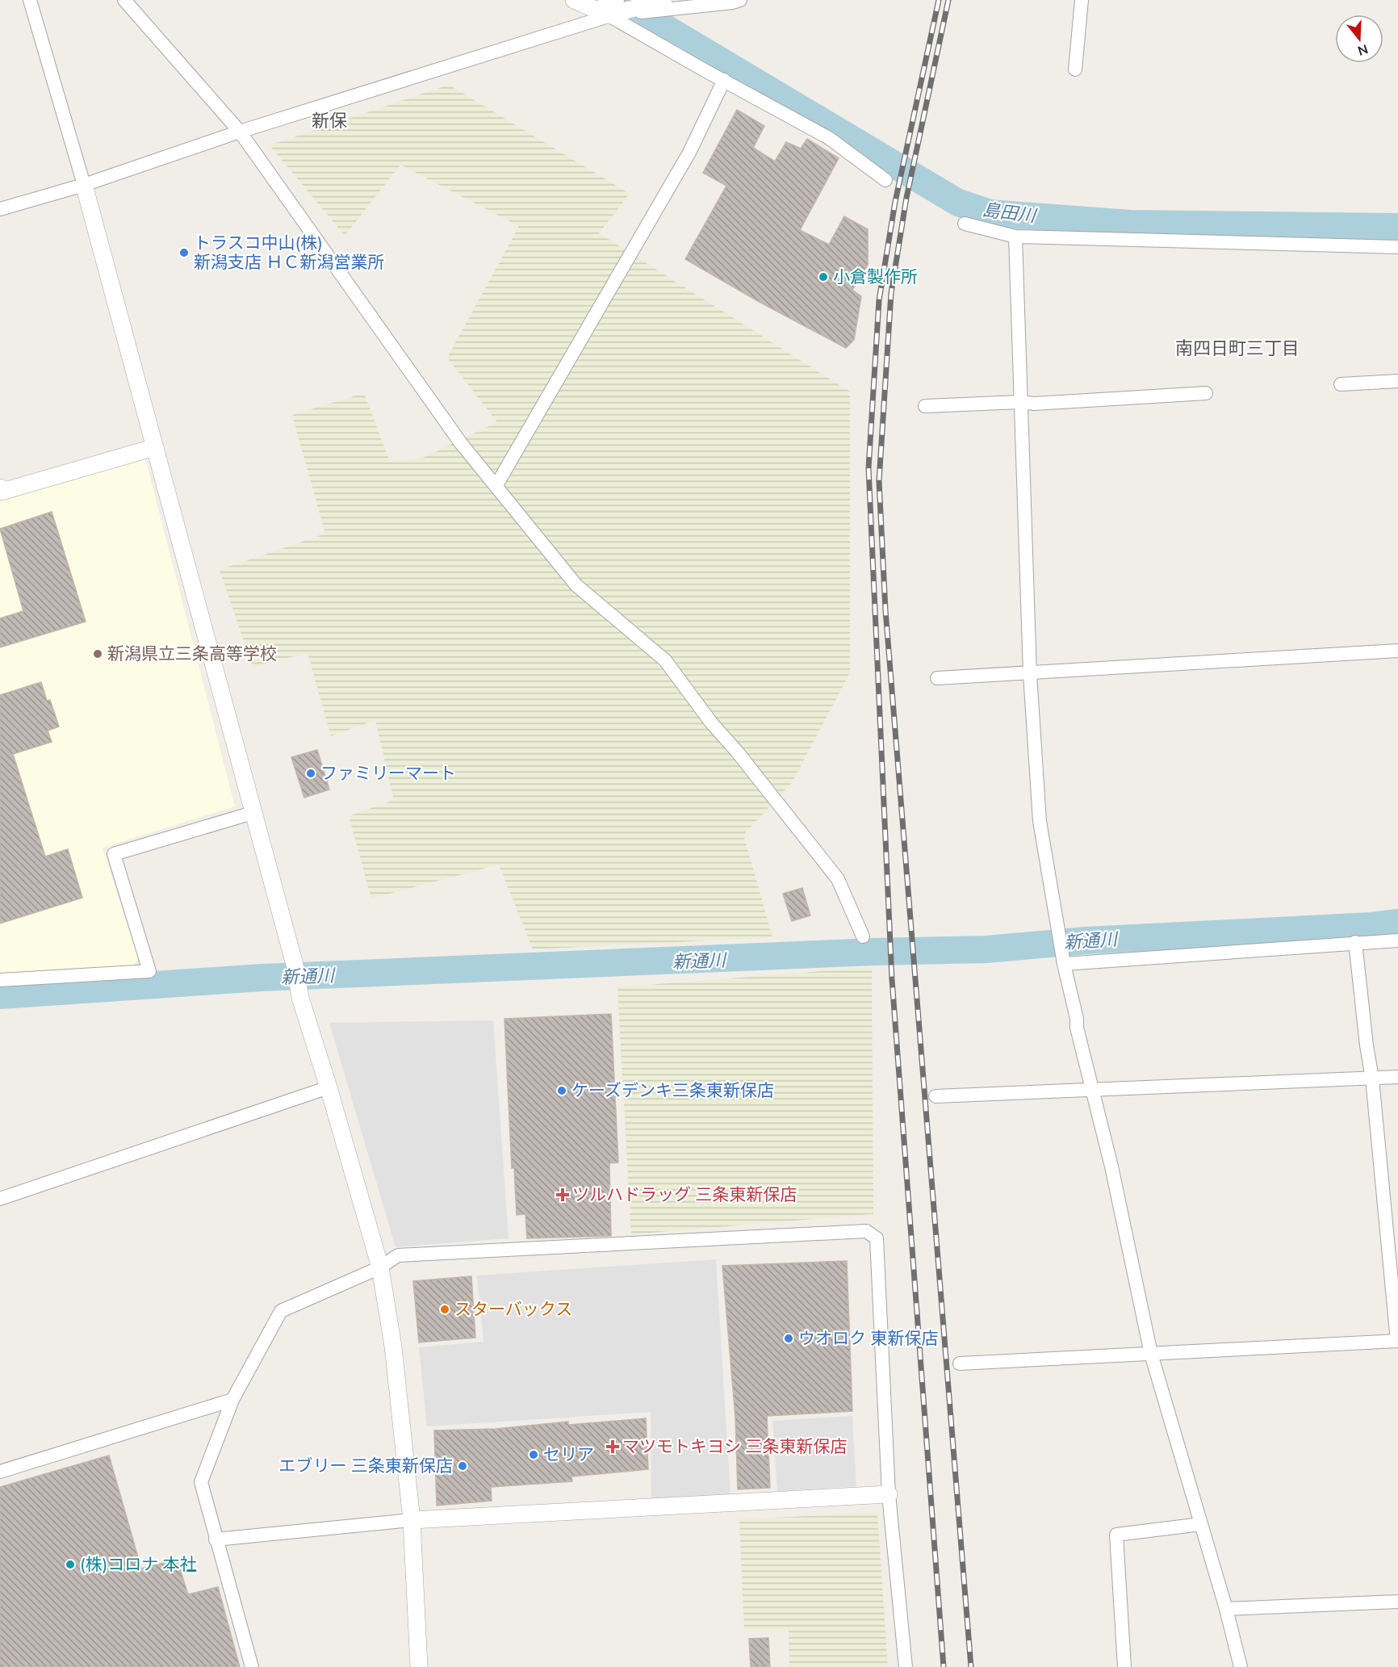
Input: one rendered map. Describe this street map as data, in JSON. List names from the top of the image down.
{
  "districts": ["新保", "南四日町三丁目"],
  "water": ["島田川", "新通川"],
  "places": {
    "other": [
      "トラスコ中山(株) 新潟支店 ＨＣ新潟営業所",
      "小倉製作所",
      "新潟県立三条高等学校",
      "ファミリーマート",
      "ケーズデンキ三条東新保店",
      "スターバックス",
      "ウオロク 東新保店",
      "セリア",
      "エブリー 三条東新保店",
      "(株)コロナ 本社"
    ],
    "health": ["ツルハドラッグ 三条東新保店", "マツモトキヨシ 三条東新保店"]
  },
  "north": "bottom"
}
